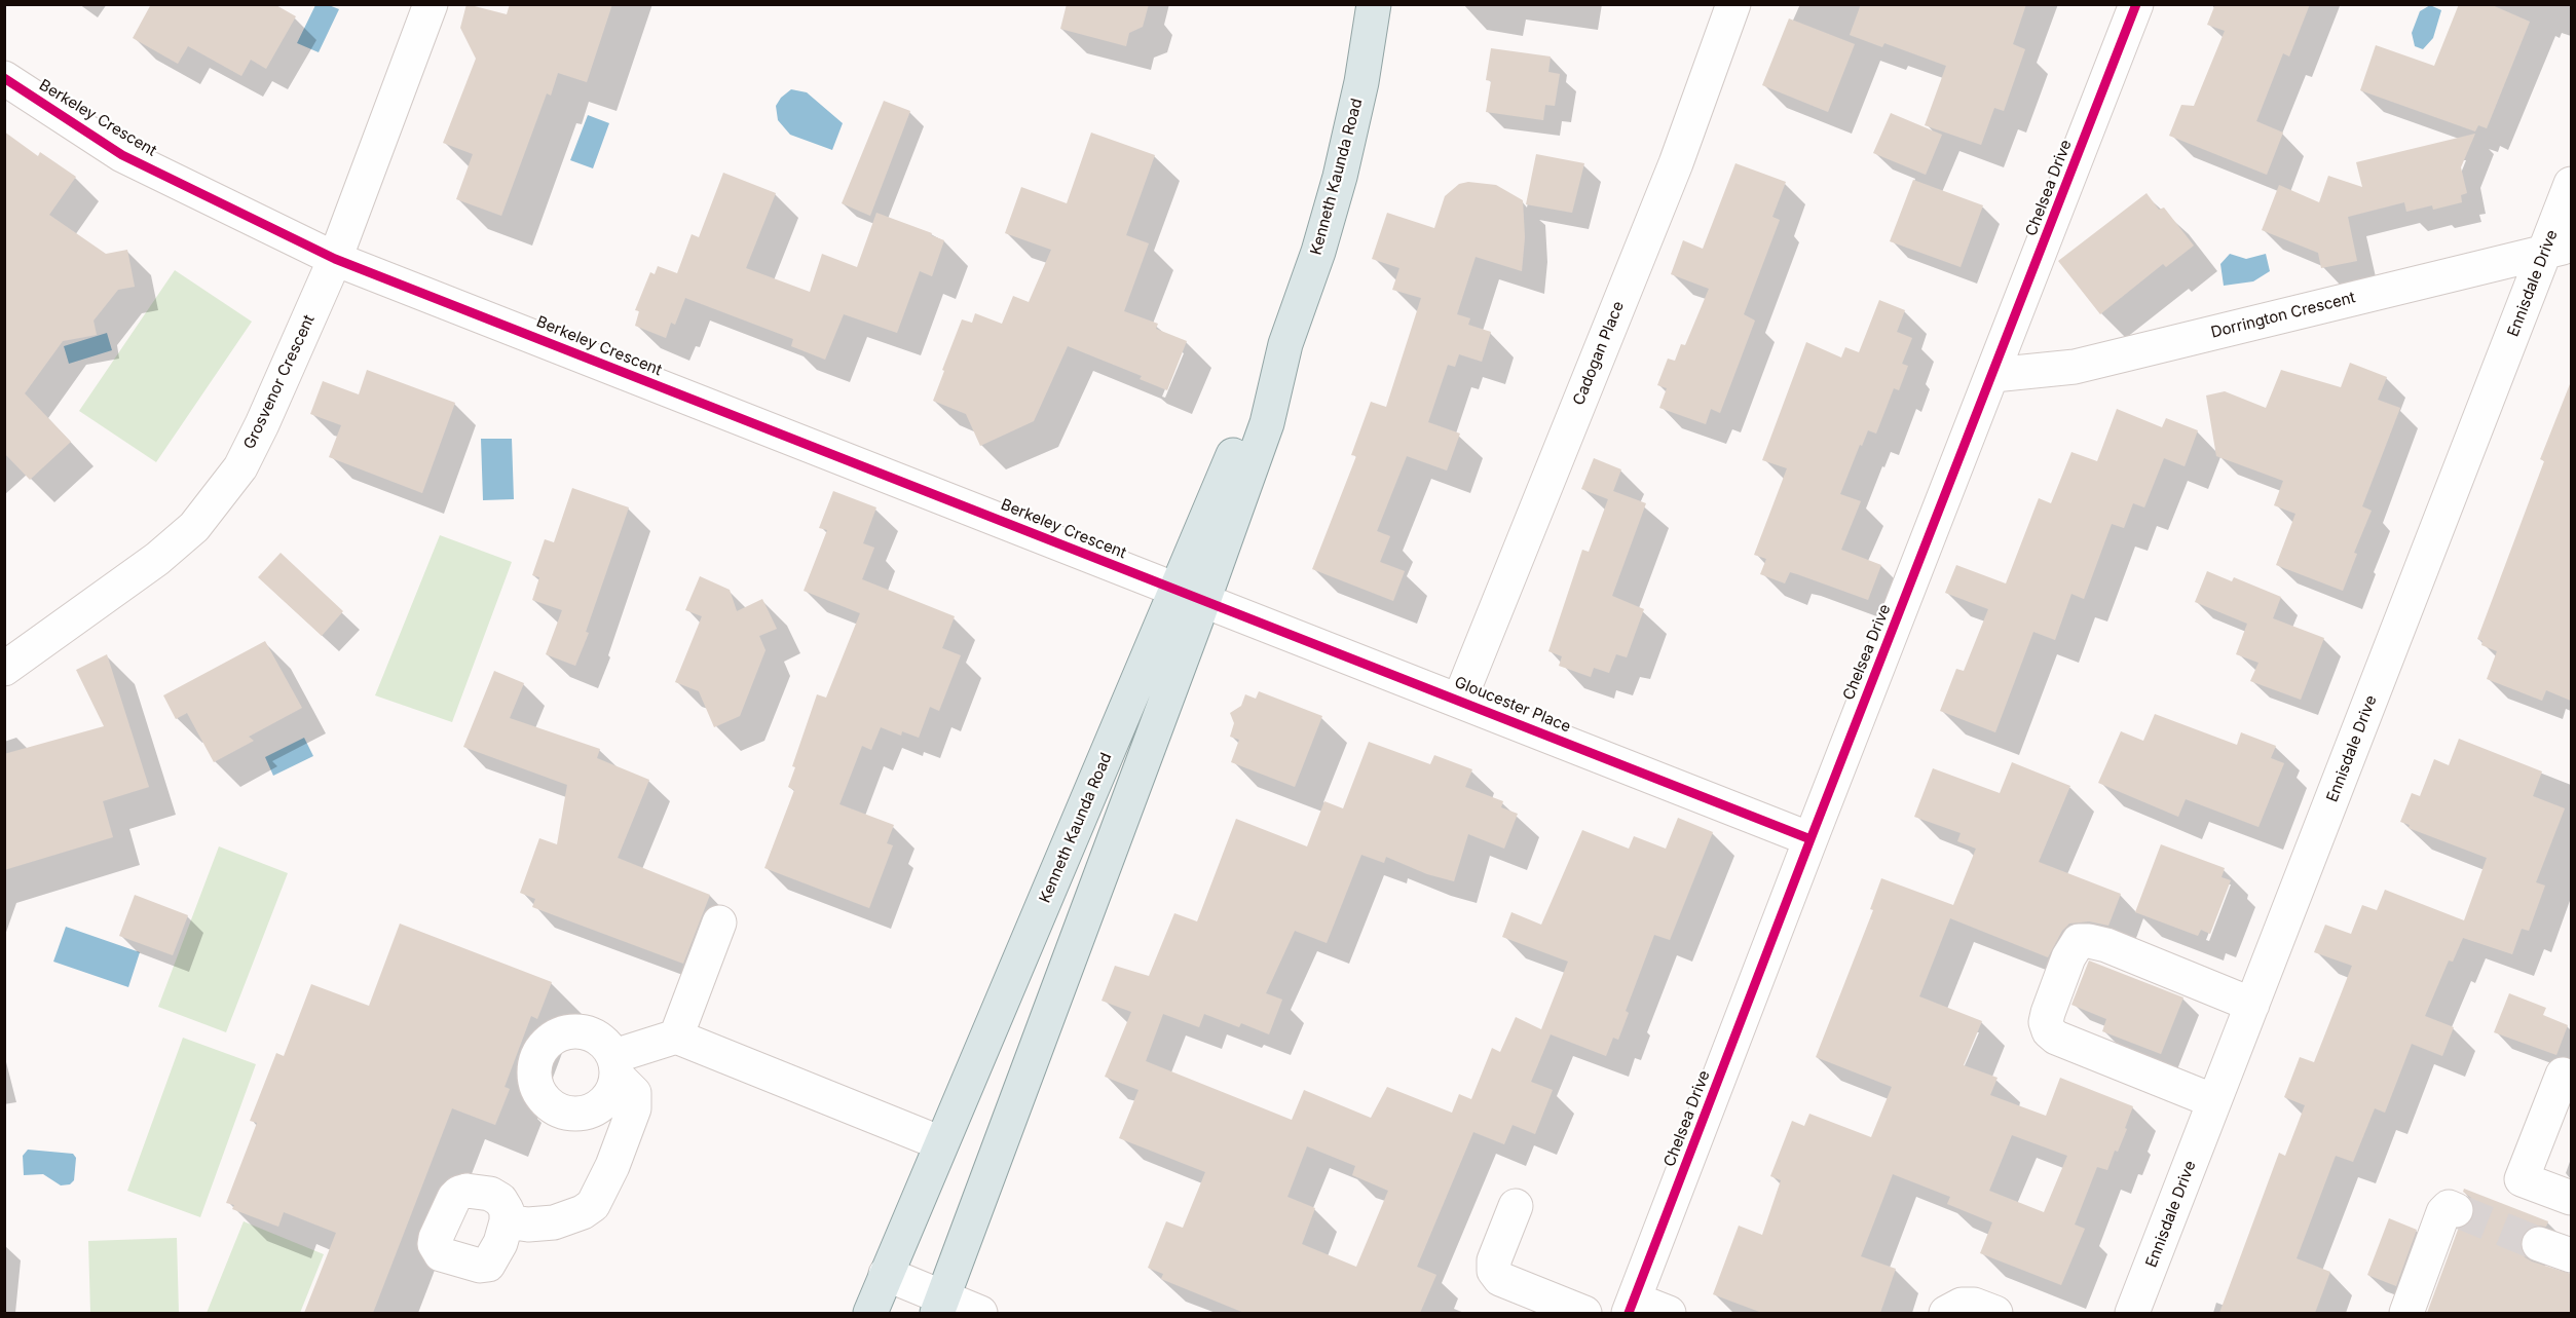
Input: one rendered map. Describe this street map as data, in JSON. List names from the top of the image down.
{
  "streets": {
    "main road": ["Kenneth Kaunda Road"],
    "street": [
      "Berkeley Crescent",
      "Chelsea Drive",
      "Ennisdale Drive",
      "Dorrington Crescent",
      "Cadogan Place",
      "Grosvenor Crescent",
      "Gloucester Place"
    ]
  },
  "crossings": [
    ["Berkeley Crescent", "Kenneth Kaunda Road"],
    ["Berkeley Crescent", "Grosvenor Crescent"],
    ["Berkeley Crescent", "Gloucester Place"],
    ["Kenneth Kaunda Road", "Gloucester Place"],
    ["Chelsea Drive", "Dorrington Crescent"],
    ["Chelsea Drive", "Gloucester Place"],
    ["Ennisdale Drive", "Dorrington Crescent"],
    ["Cadogan Place", "Gloucester Place"]
  ]
}
